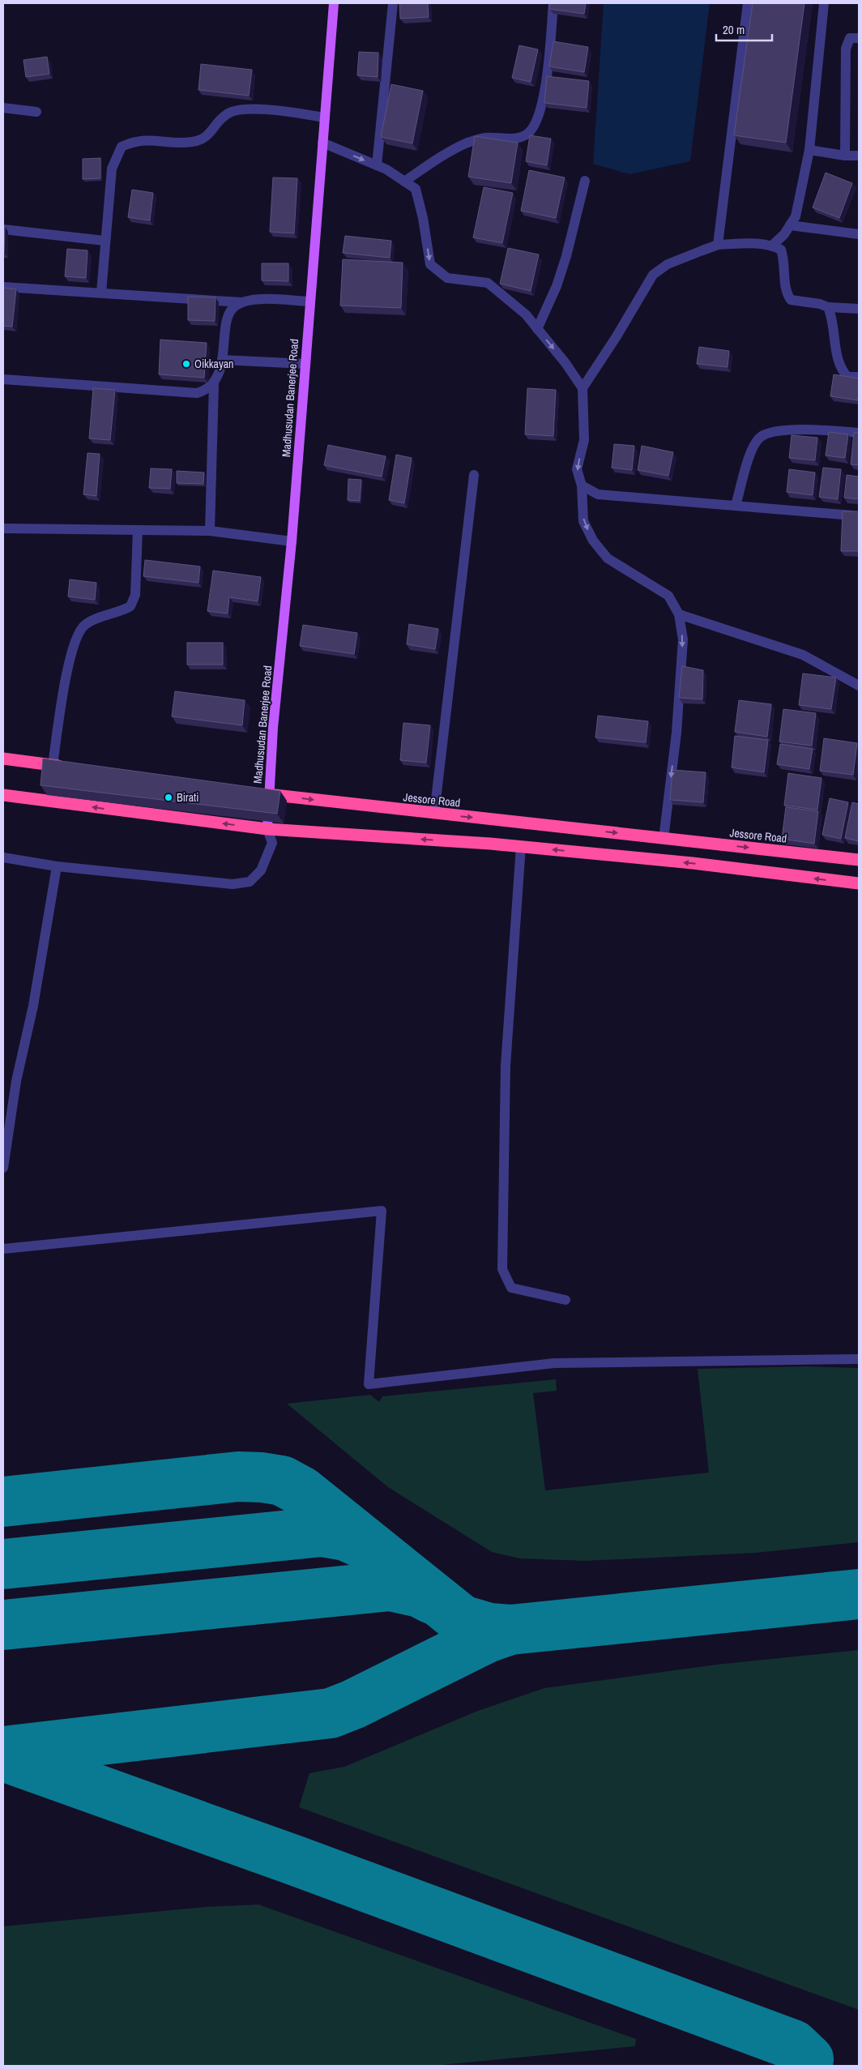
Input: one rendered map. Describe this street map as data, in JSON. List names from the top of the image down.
{
  "streets": {
    "highway": ["Jessore Road"],
    "main road": ["Madhusudan Banerjee Road"]
  },
  "crossings": [
    ["Madhusudan Banerjee Road", "Jessore Road"]
  ],
  "places": ["Oikkayan", "Birati"],
  "scale_bar": "20 m"
}
